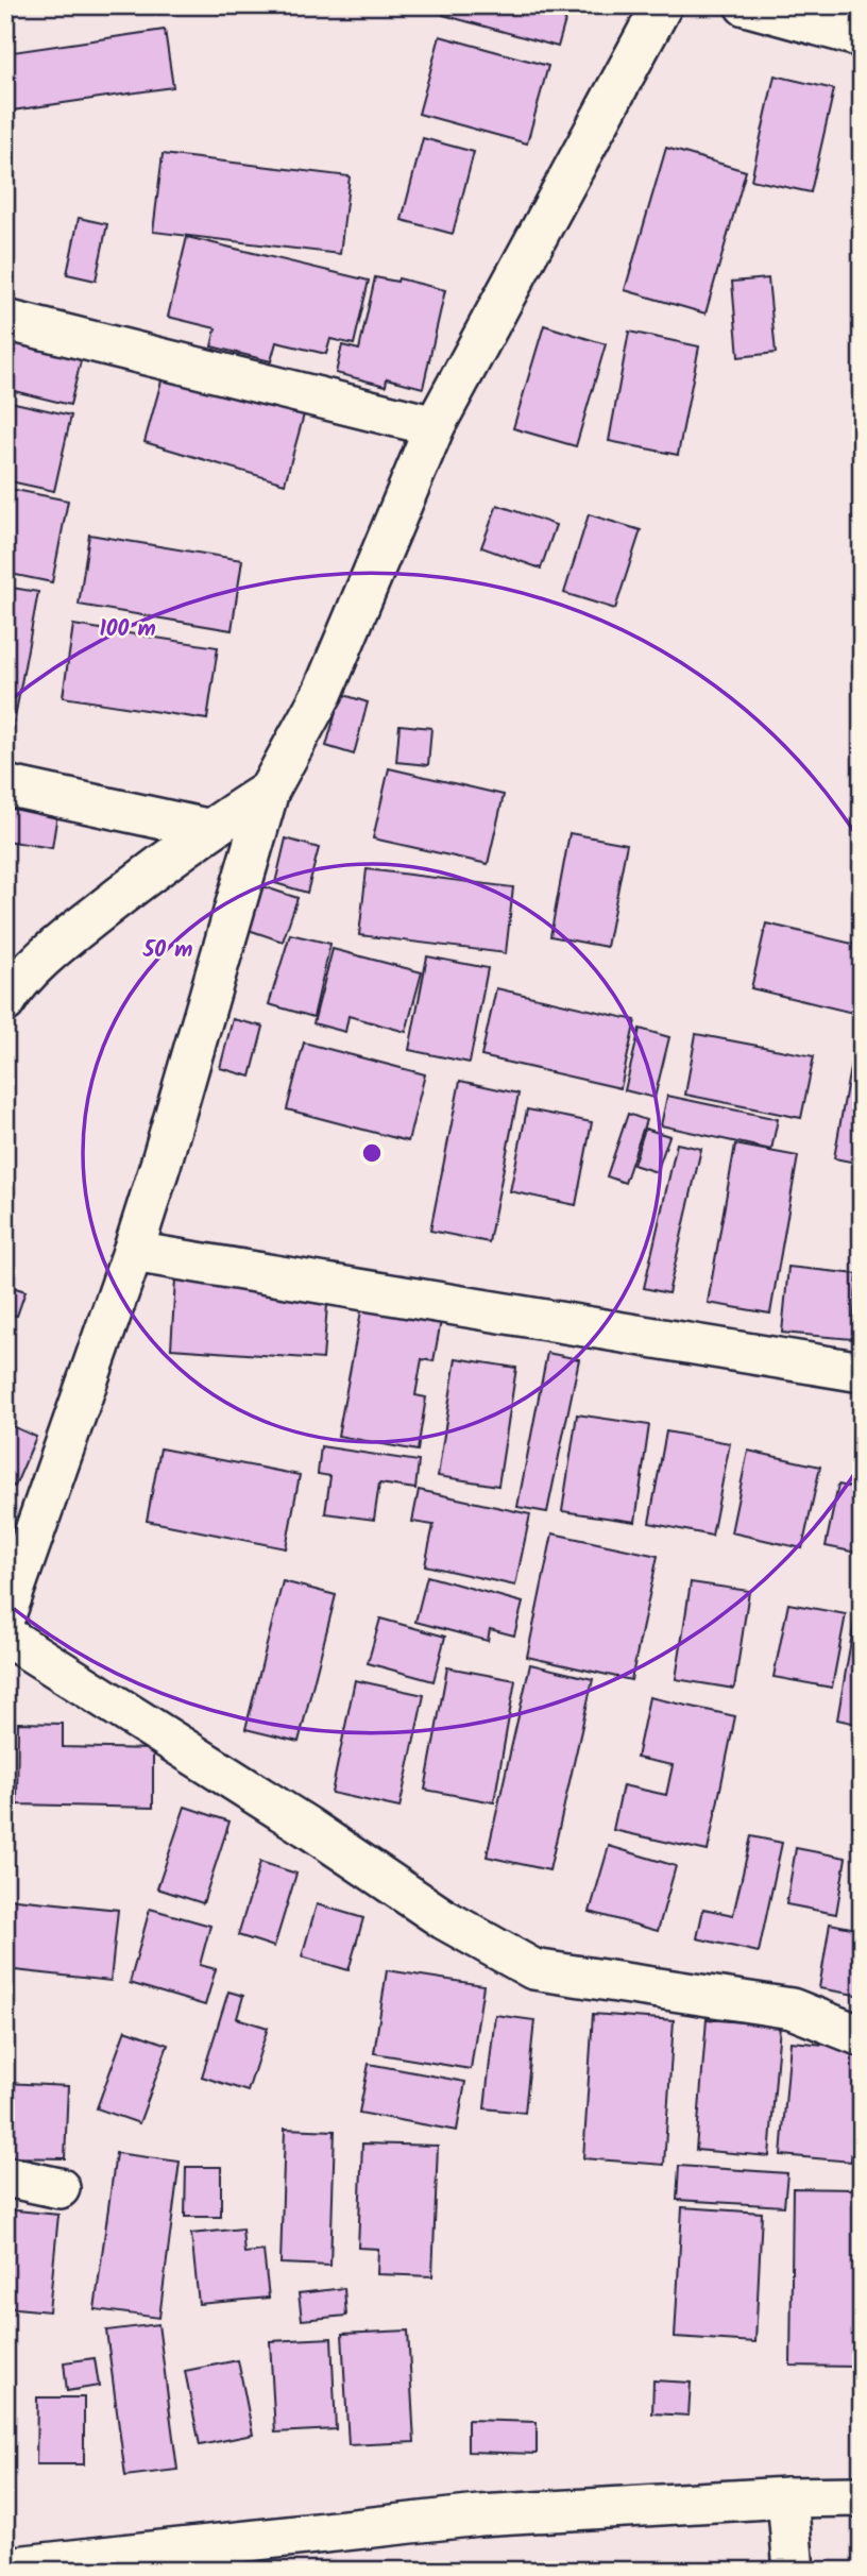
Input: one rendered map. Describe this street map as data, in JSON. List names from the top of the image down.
{
  "rings": ["100 m", "50 m"]
}
